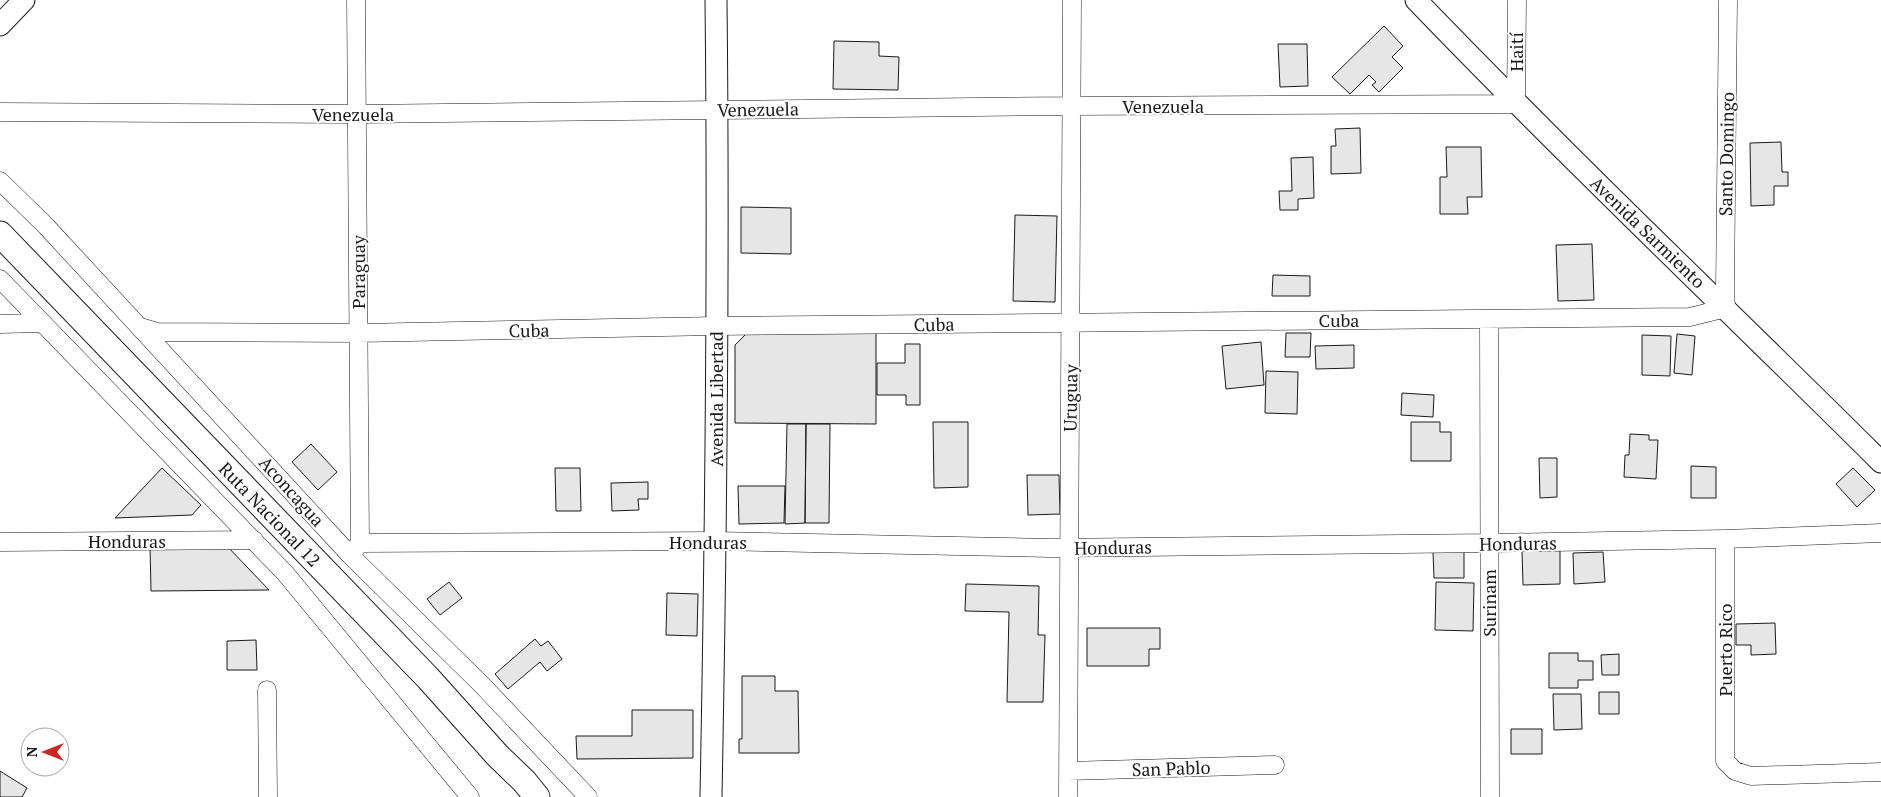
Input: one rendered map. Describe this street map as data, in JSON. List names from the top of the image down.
{
  "streets": {
    "highway": ["Ruta Nacional 12"],
    "main road": ["Avenida Sarmiento", "Avenida Libertad"],
    "street": [
      "Haití",
      "Venezuela",
      "Santo Domingo",
      "Paraguay",
      "Cuba",
      "Uruguay",
      "Aconcagua",
      "Honduras",
      "Surinam",
      "Puerto Rico",
      "San Pablo"
    ]
  },
  "crossings": [
    ["Haití", "Venezuela"],
    ["Haití", "Avenida Sarmiento"],
    ["Venezuela", "Avenida Sarmiento"],
    ["Venezuela", "Paraguay"],
    ["Venezuela", "Uruguay"],
    ["Venezuela", "Avenida Libertad"],
    ["Santo Domingo", "Avenida Sarmiento"],
    ["Santo Domingo", "Cuba"],
    ["Avenida Sarmiento", "Cuba"],
    ["Paraguay", "Cuba"],
    ["Paraguay", "Aconcagua"],
    ["Paraguay", "Honduras"],
    ["Cuba", "Uruguay"],
    ["Cuba", "Avenida Libertad"],
    ["Cuba", "Aconcagua"],
    ["Cuba", "Surinam"],
    ["Uruguay", "Honduras"],
    ["Uruguay", "San Pablo"],
    ["Avenida Libertad", "Honduras"],
    ["Aconcagua", "Honduras"],
    ["Honduras", "Surinam"],
    ["Honduras", "Puerto Rico"]
  ],
  "north": "left"
}
